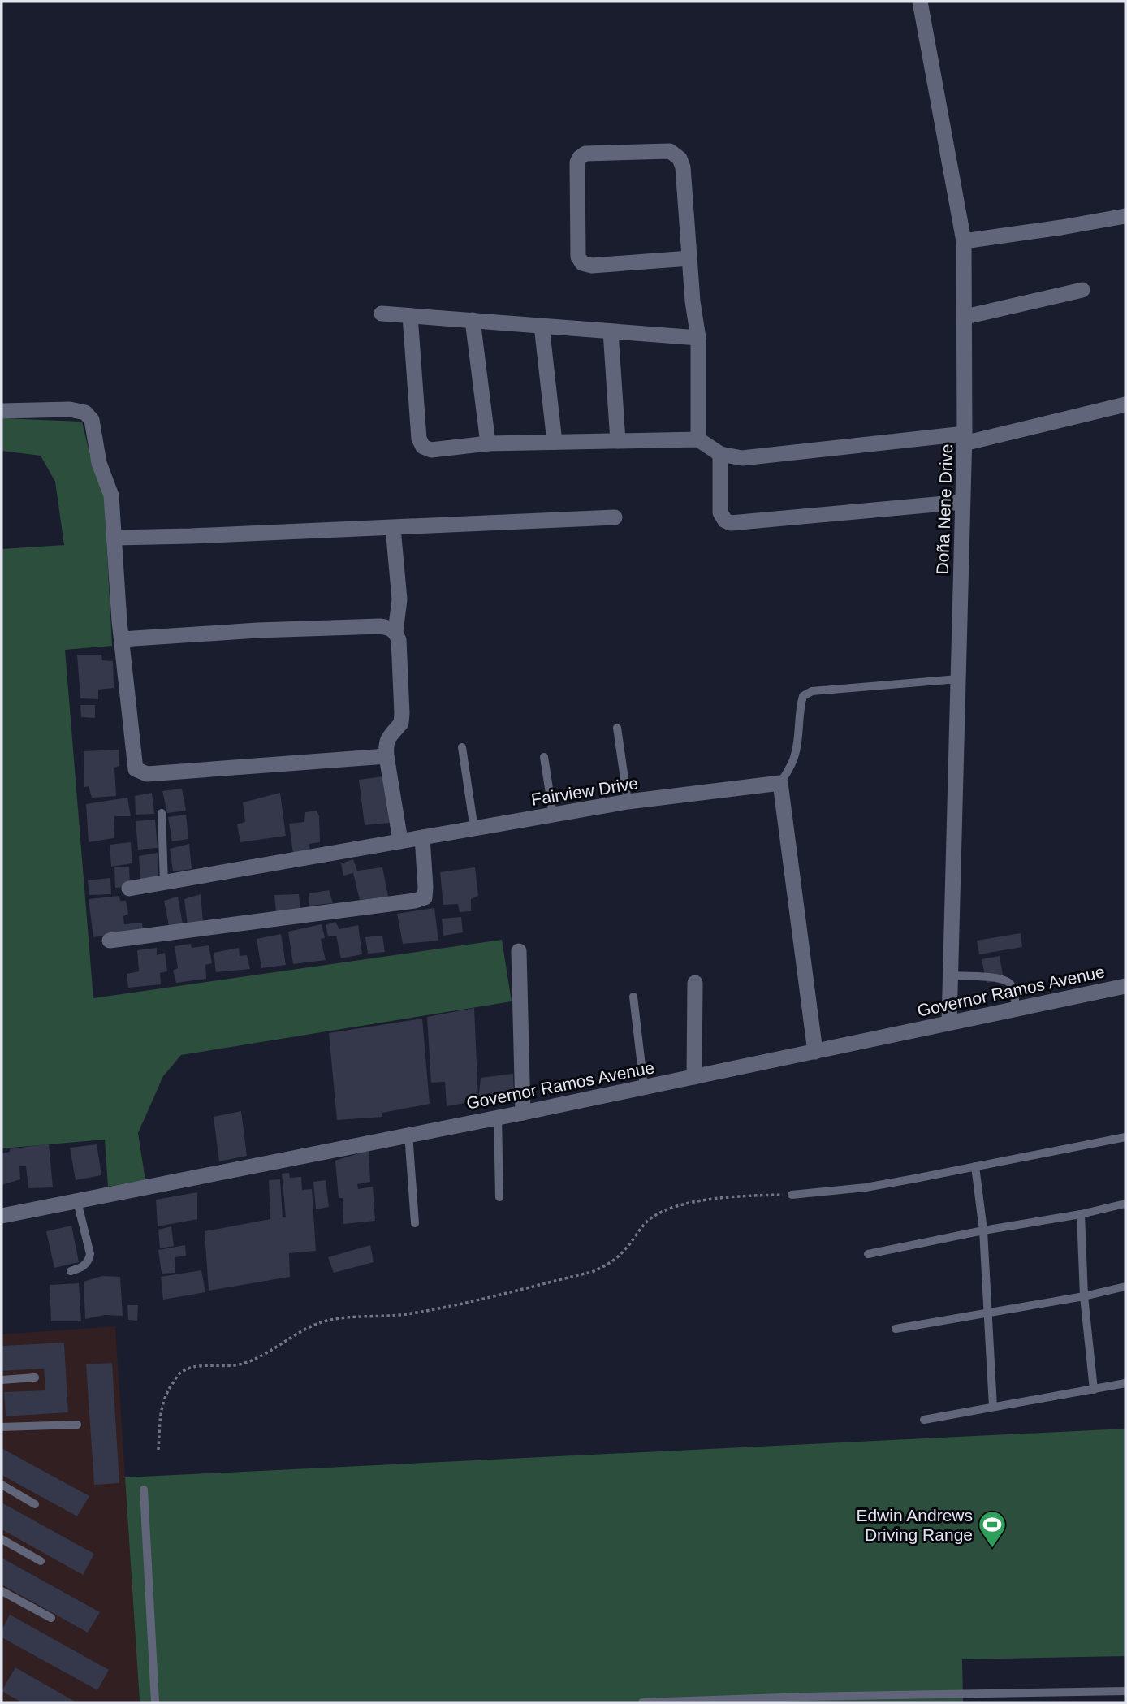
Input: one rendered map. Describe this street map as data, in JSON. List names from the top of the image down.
{
  "streets": {
    "street": ["Doña Nene Drive", "Fairview Drive", "Governor Ramos Avenue"]
  },
  "crossings": [
    ["Doña Nene Drive", "Governor Ramos Avenue"]
  ],
  "places": {
    "sports": ["Edwin Andrews Driving Range"]
  }
}
